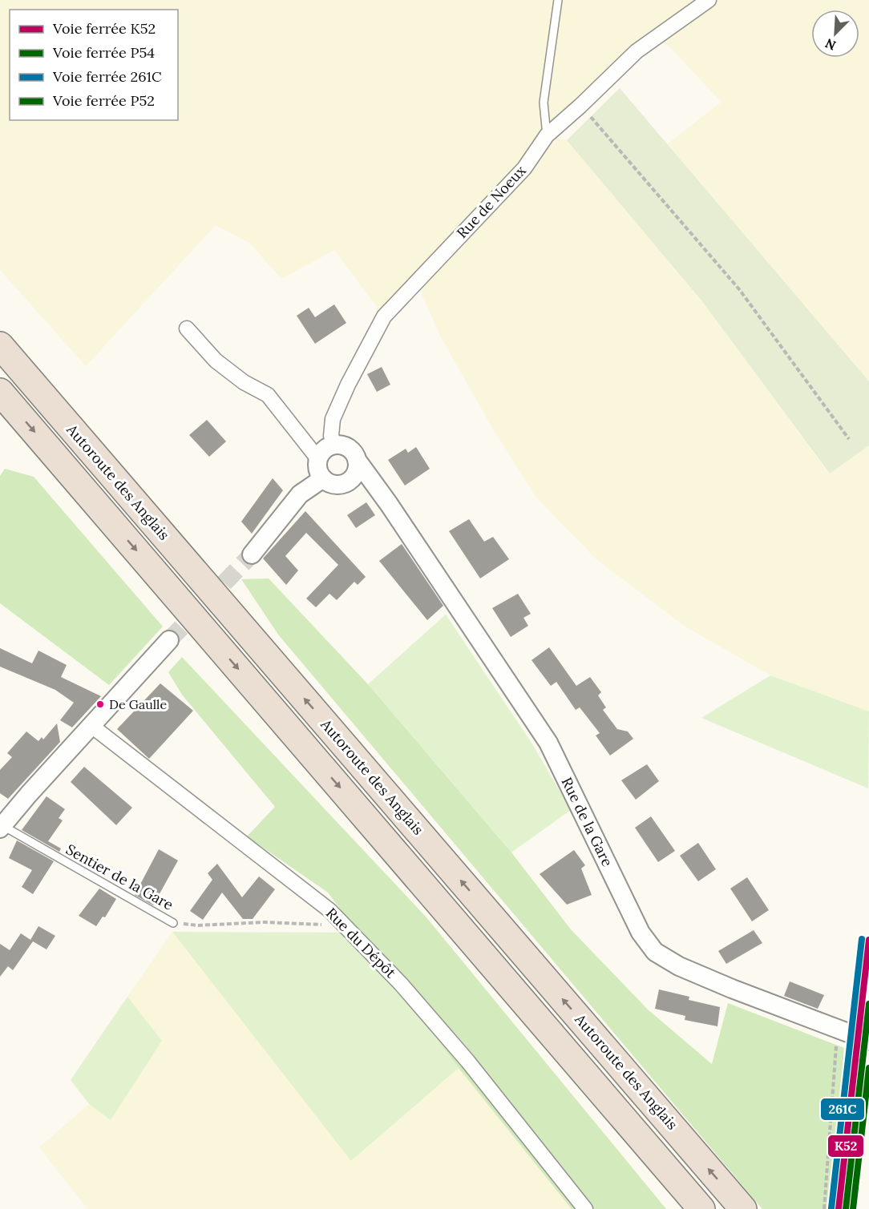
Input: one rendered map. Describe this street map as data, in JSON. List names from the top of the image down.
{
  "streets": {
    "highway": ["Autoroute des Anglais"],
    "street": ["Rue de Noeux", "Rue de la Gare", "Rue du Dépôt"],
    "lane": ["Sentier de la Gare"]
  },
  "crossings": [
    ["Rue de Noeux", "Rue de la Gare"],
    ["Sentier de la Gare", "Rue du Dépôt"]
  ],
  "places": ["De Gaulle"],
  "lines": [
    "rail line 261C",
    "rail line K52",
    "rail line P54",
    "rail line P52"
  ],
  "legend": [
    "Voie ferrée K52",
    "Voie ferrée P54",
    "Voie ferrée 261C",
    "Voie ferrée P52"
  ],
  "north": "bottom left"
}
